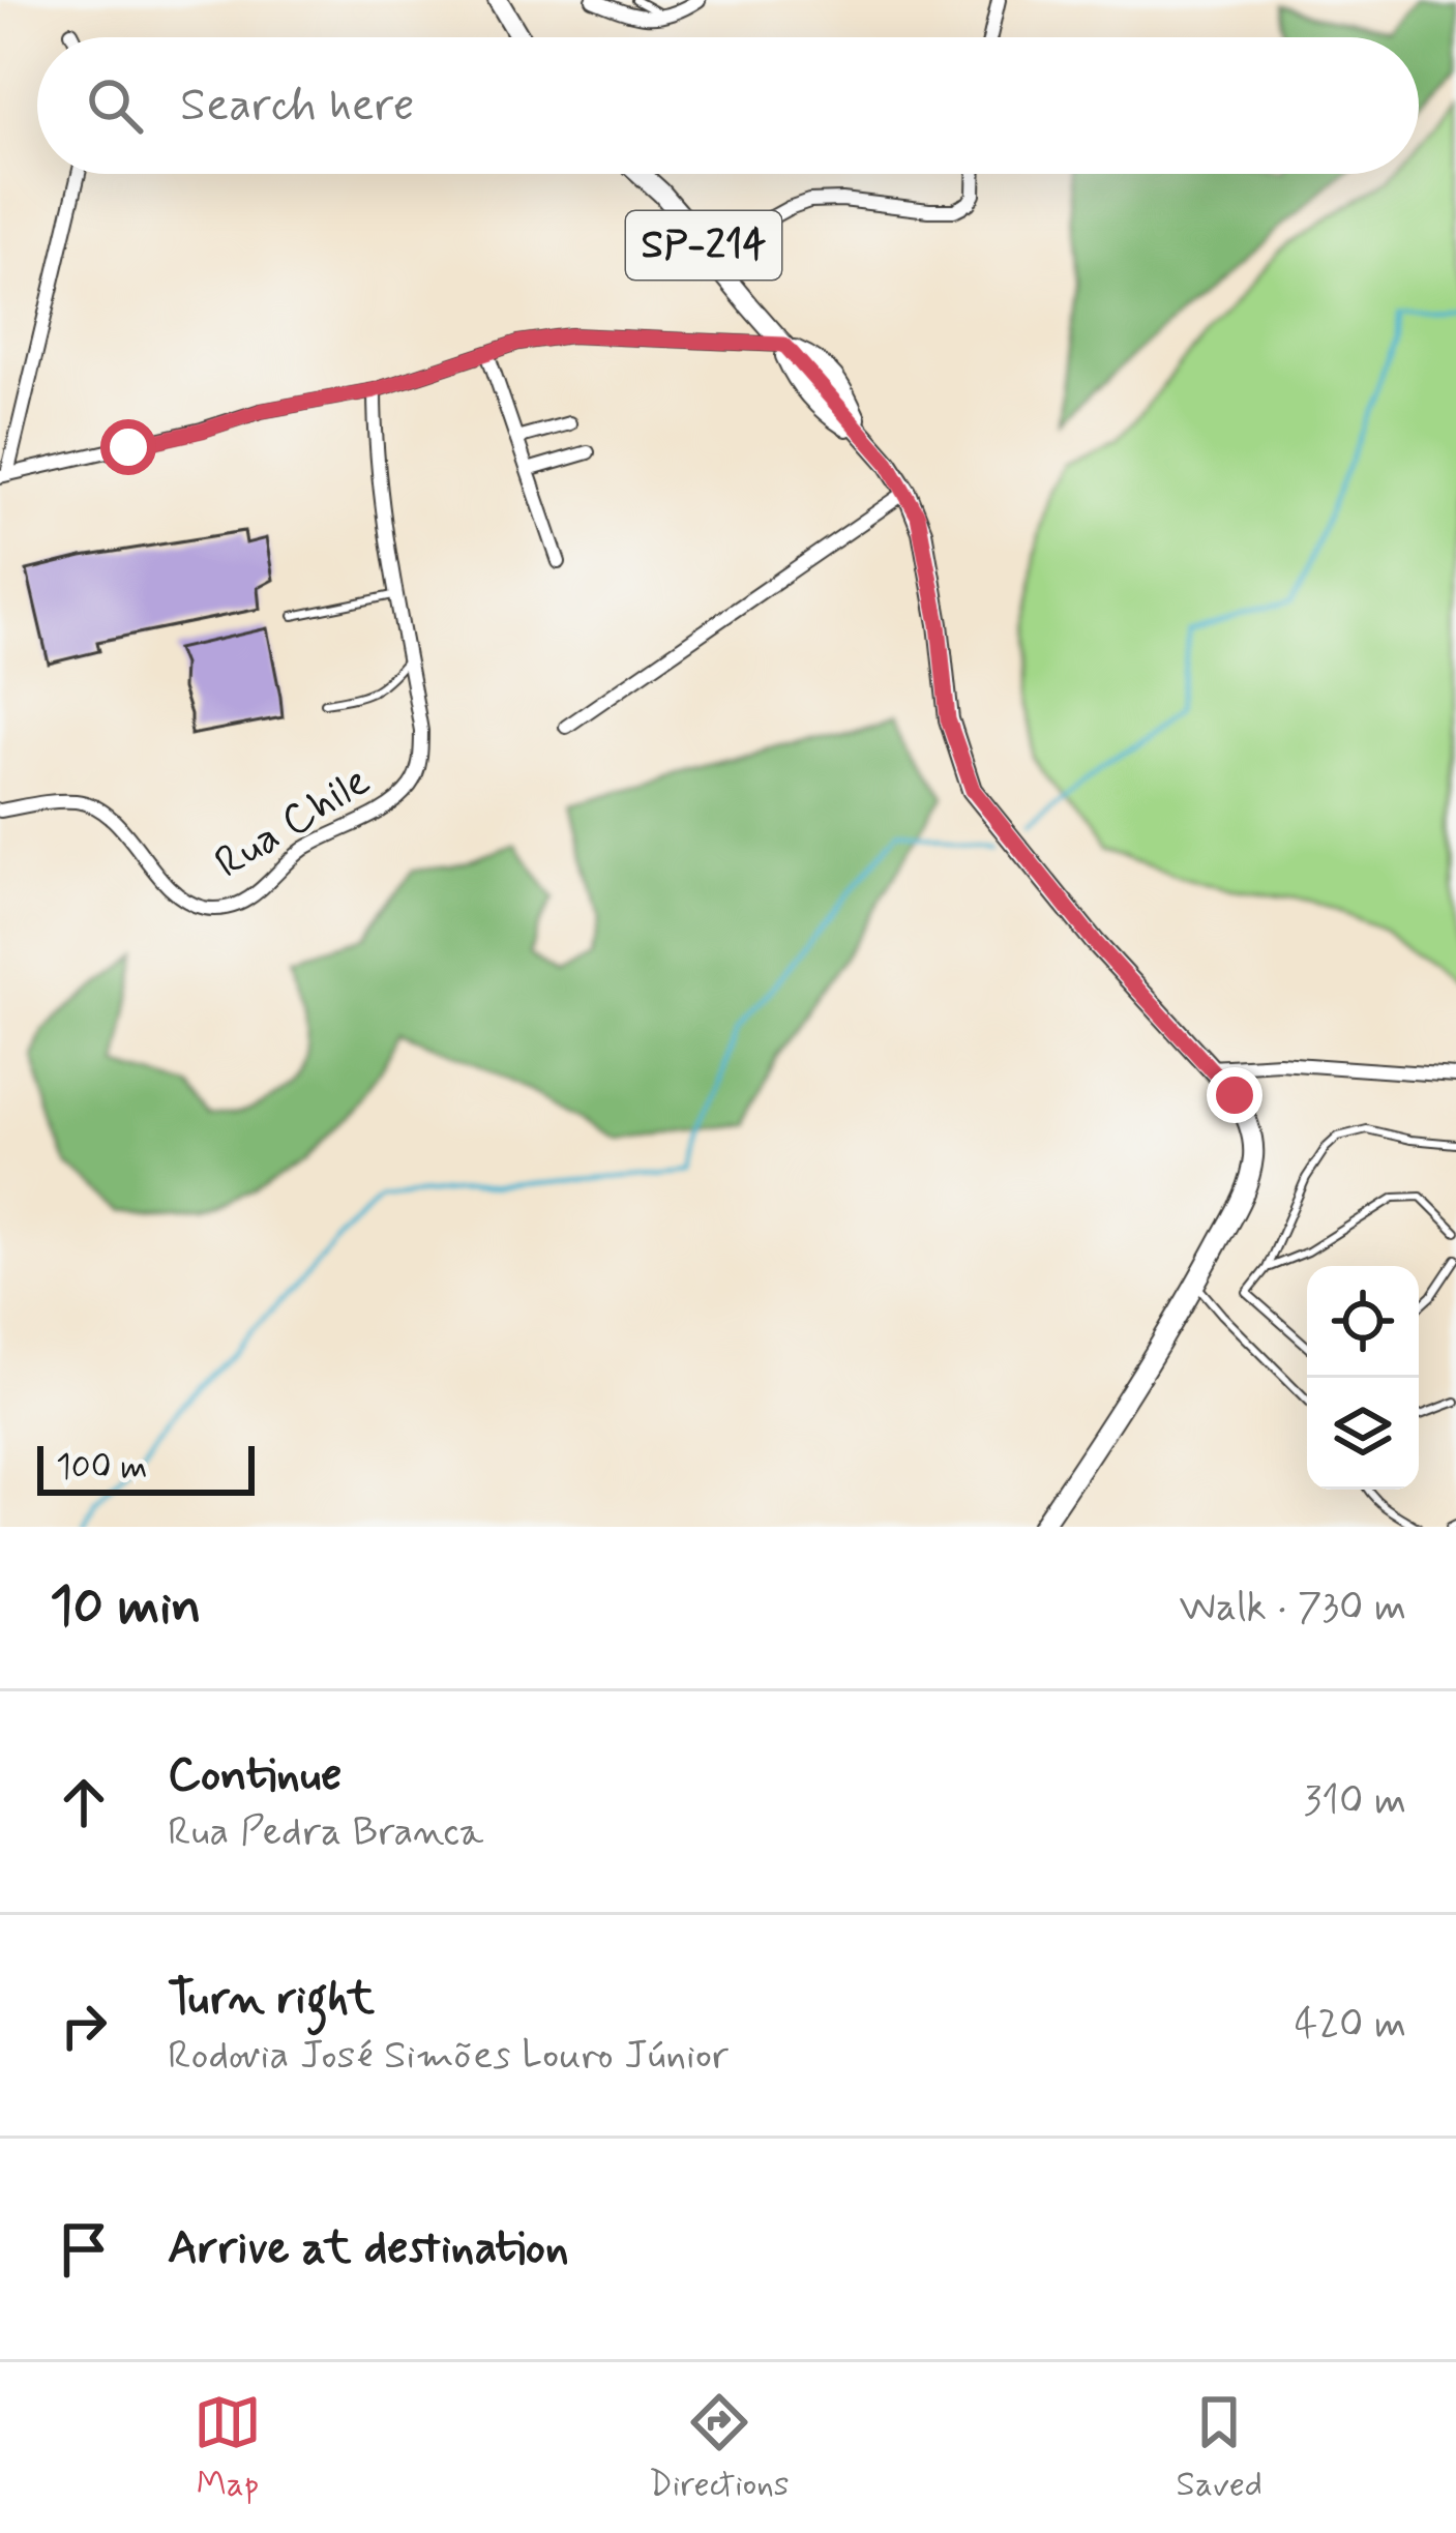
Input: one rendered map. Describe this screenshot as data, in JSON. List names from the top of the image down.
{
  "streets": {
    "main road": ["SP-214"],
    "street": ["Rua Chile"]
  },
  "scale_bar": "100 m",
  "page": {
    "search": "Search here",
    "scale": "100 m",
    "heading": ["10 min", "Walk · 730 m"],
    "list": [
      ["Continue", "Rua Pedra Branca", "310 m"],
      ["Turn right", "Rodovia José Simões Louro Júnior", "420 m"],
      "Arrive at destination"
    ],
    "nav": ["Map", "Directions", "Saved"]
  }
}
